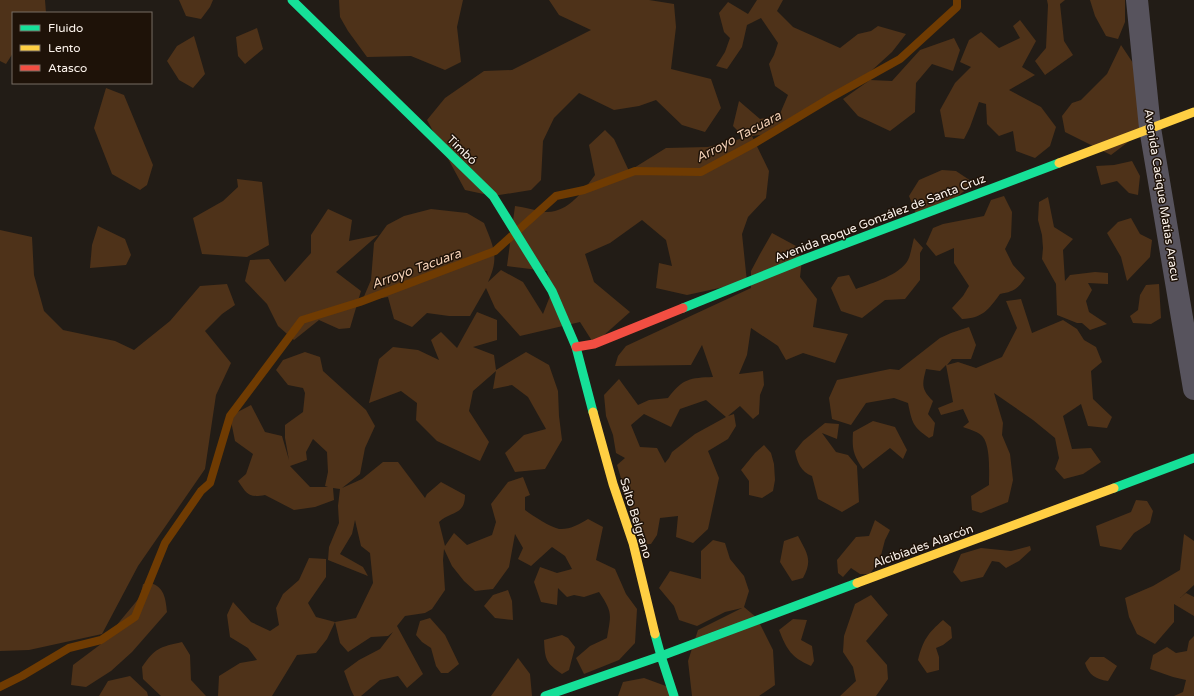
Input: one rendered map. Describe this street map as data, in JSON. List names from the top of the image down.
{
  "streets": {
    "street": [
      "Timbó",
      "Avenida Cacique Matías Aracu",
      "Avenida Roque González de Santa Cruz",
      "Salto Belgrano",
      "Alcibíades Alarcón"
    ]
  },
  "crossings": [
    ["Timbó", "Avenida Roque González de Santa Cruz"],
    ["Timbó", "Salto Belgrano"],
    ["Avenida Cacique Matías Aracu", "Avenida Roque González de Santa Cruz"],
    ["Avenida Roque González de Santa Cruz", "Salto Belgrano"],
    ["Salto Belgrano", "Alcibíades Alarcón"]
  ],
  "water": ["Arroyo Tacuara"],
  "legend": ["Fluido", "Lento", "Atasco"]
}
